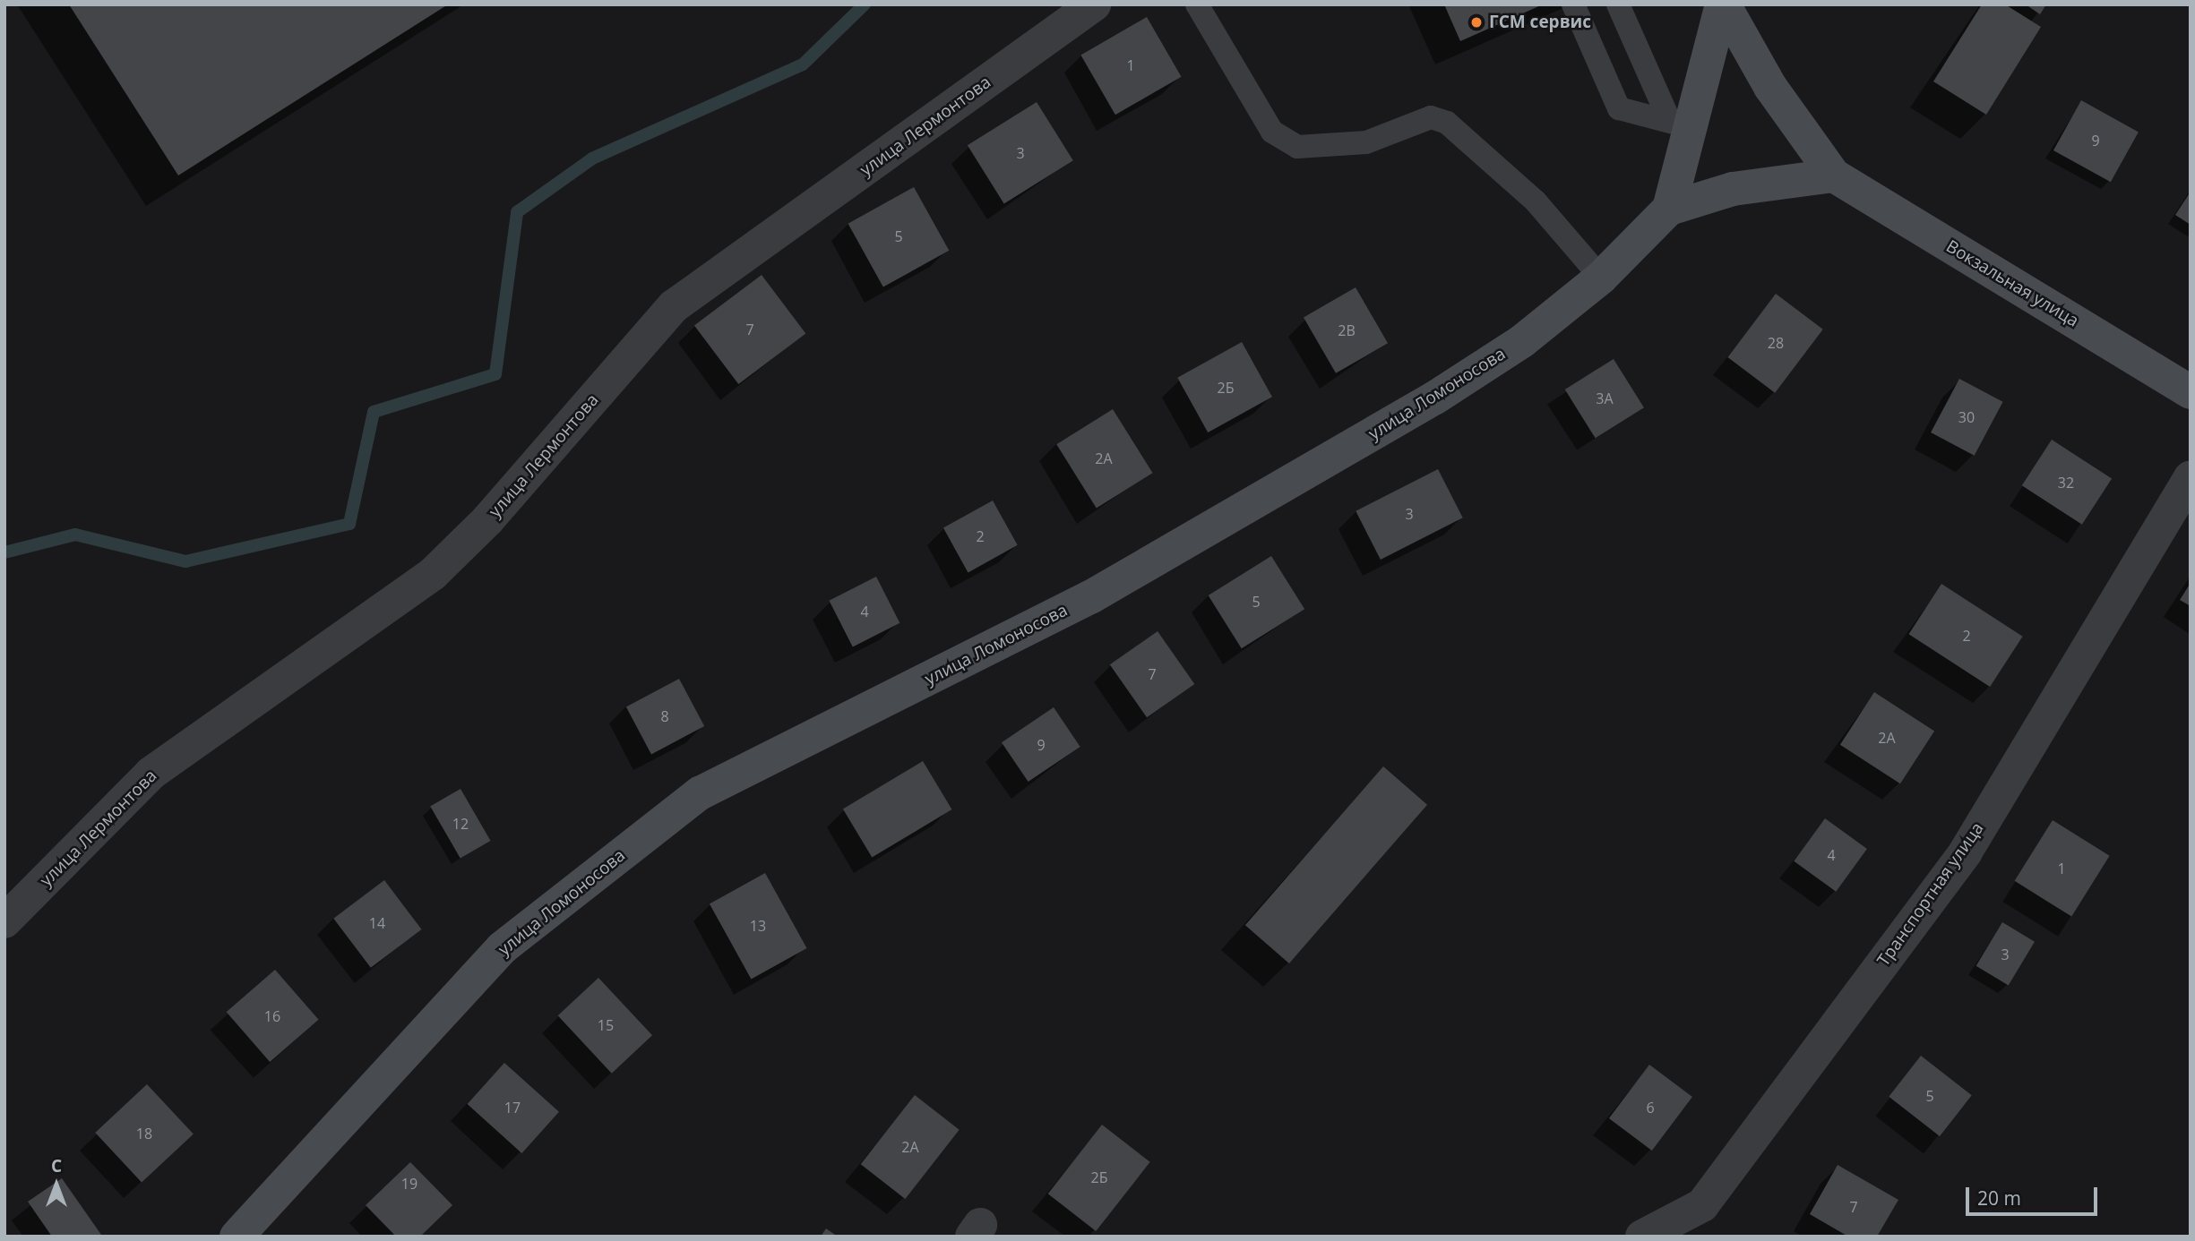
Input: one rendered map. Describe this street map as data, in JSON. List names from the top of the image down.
{
  "streets": {
    "main road": ["Вокзальная улица", "улица Ломоносова"],
    "street": ["улица Лермонтова", "Транспортная улица"]
  },
  "crossings": [
    ["Вокзальная улица", "улица Ломоносова"]
  ],
  "places": ["ГСМ сервис"],
  "house_numbers": [
    "1",
    "9",
    "3",
    "5",
    "7",
    "2В",
    "28",
    "2Б",
    "3А",
    "30",
    "2А",
    "32",
    "3",
    "2",
    "5",
    "4",
    "2",
    "7",
    "8",
    "2А",
    "9",
    "12",
    "4",
    "1",
    "14",
    "13",
    "3",
    "16",
    "15",
    "5",
    "17",
    "6",
    "18",
    "2А",
    "2Б",
    "19",
    "7"
  ],
  "scale_bar": "20 m",
  "north": "top"
}
